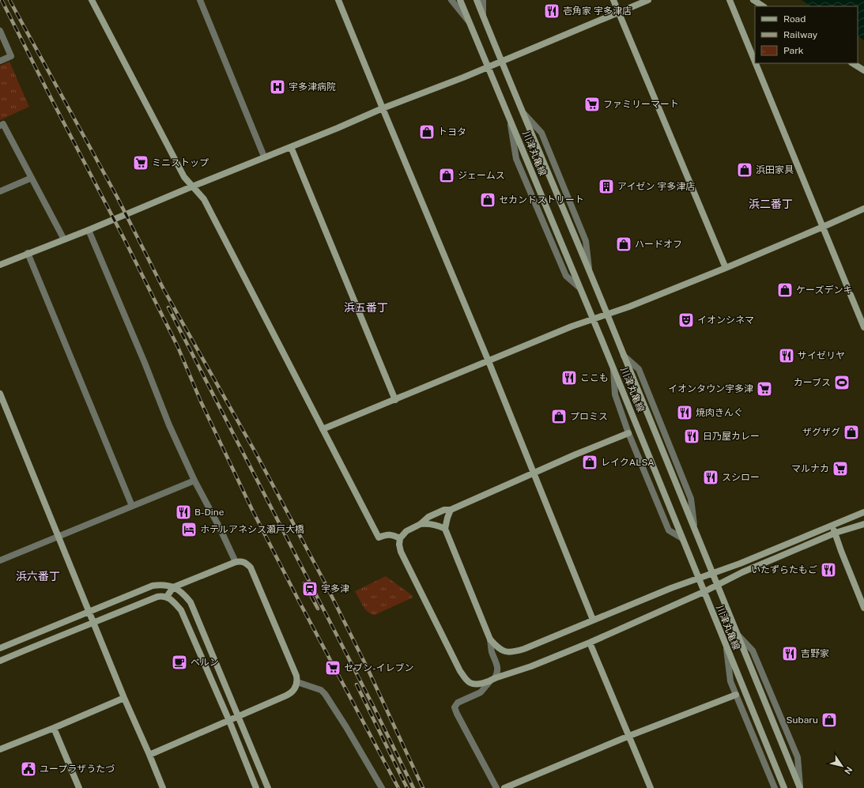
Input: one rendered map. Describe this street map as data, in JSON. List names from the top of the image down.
{
  "streets": {
    "street": ["川津丸亀線"]
  },
  "districts": ["浜二番丁", "浜五番丁", "浜六番丁"],
  "places": {
    "restaurant": [
      "壱角家 宇多津店",
      "サイゼリヤ",
      "ここも",
      "焼肉きんぐ",
      "日乃屋カレー",
      "スシロー",
      "B-Dine",
      "いたずらたもご",
      "吉野家"
    ],
    "hospital": ["宇多津病院"],
    "supermarket": [
      "ファミリーマート",
      "ミニストップ",
      "イオンタウン宇多津",
      "マルナカ",
      "セブン-イレブン"
    ],
    "shop": [
      "トヨタ",
      "浜田家具",
      "ジェームス",
      "セカンドストリート",
      "ハードオフ",
      "ケーズデンキ",
      "プロミス",
      "ザグザグ",
      "レイクALSA",
      "Subaru"
    ],
    "building": ["アイゼン 宇多津店"],
    "theatre": ["イオンシネマ"],
    "sports": ["カーブス"],
    "hotel": ["ホテルアネシス瀬戸大橋"],
    "station": ["宇多津"],
    "cafe": ["ベルン"],
    "public building": ["ユープラザうたづ"]
  },
  "legend": ["Road", "Railway", "Park"],
  "north": "bottom right"
}
